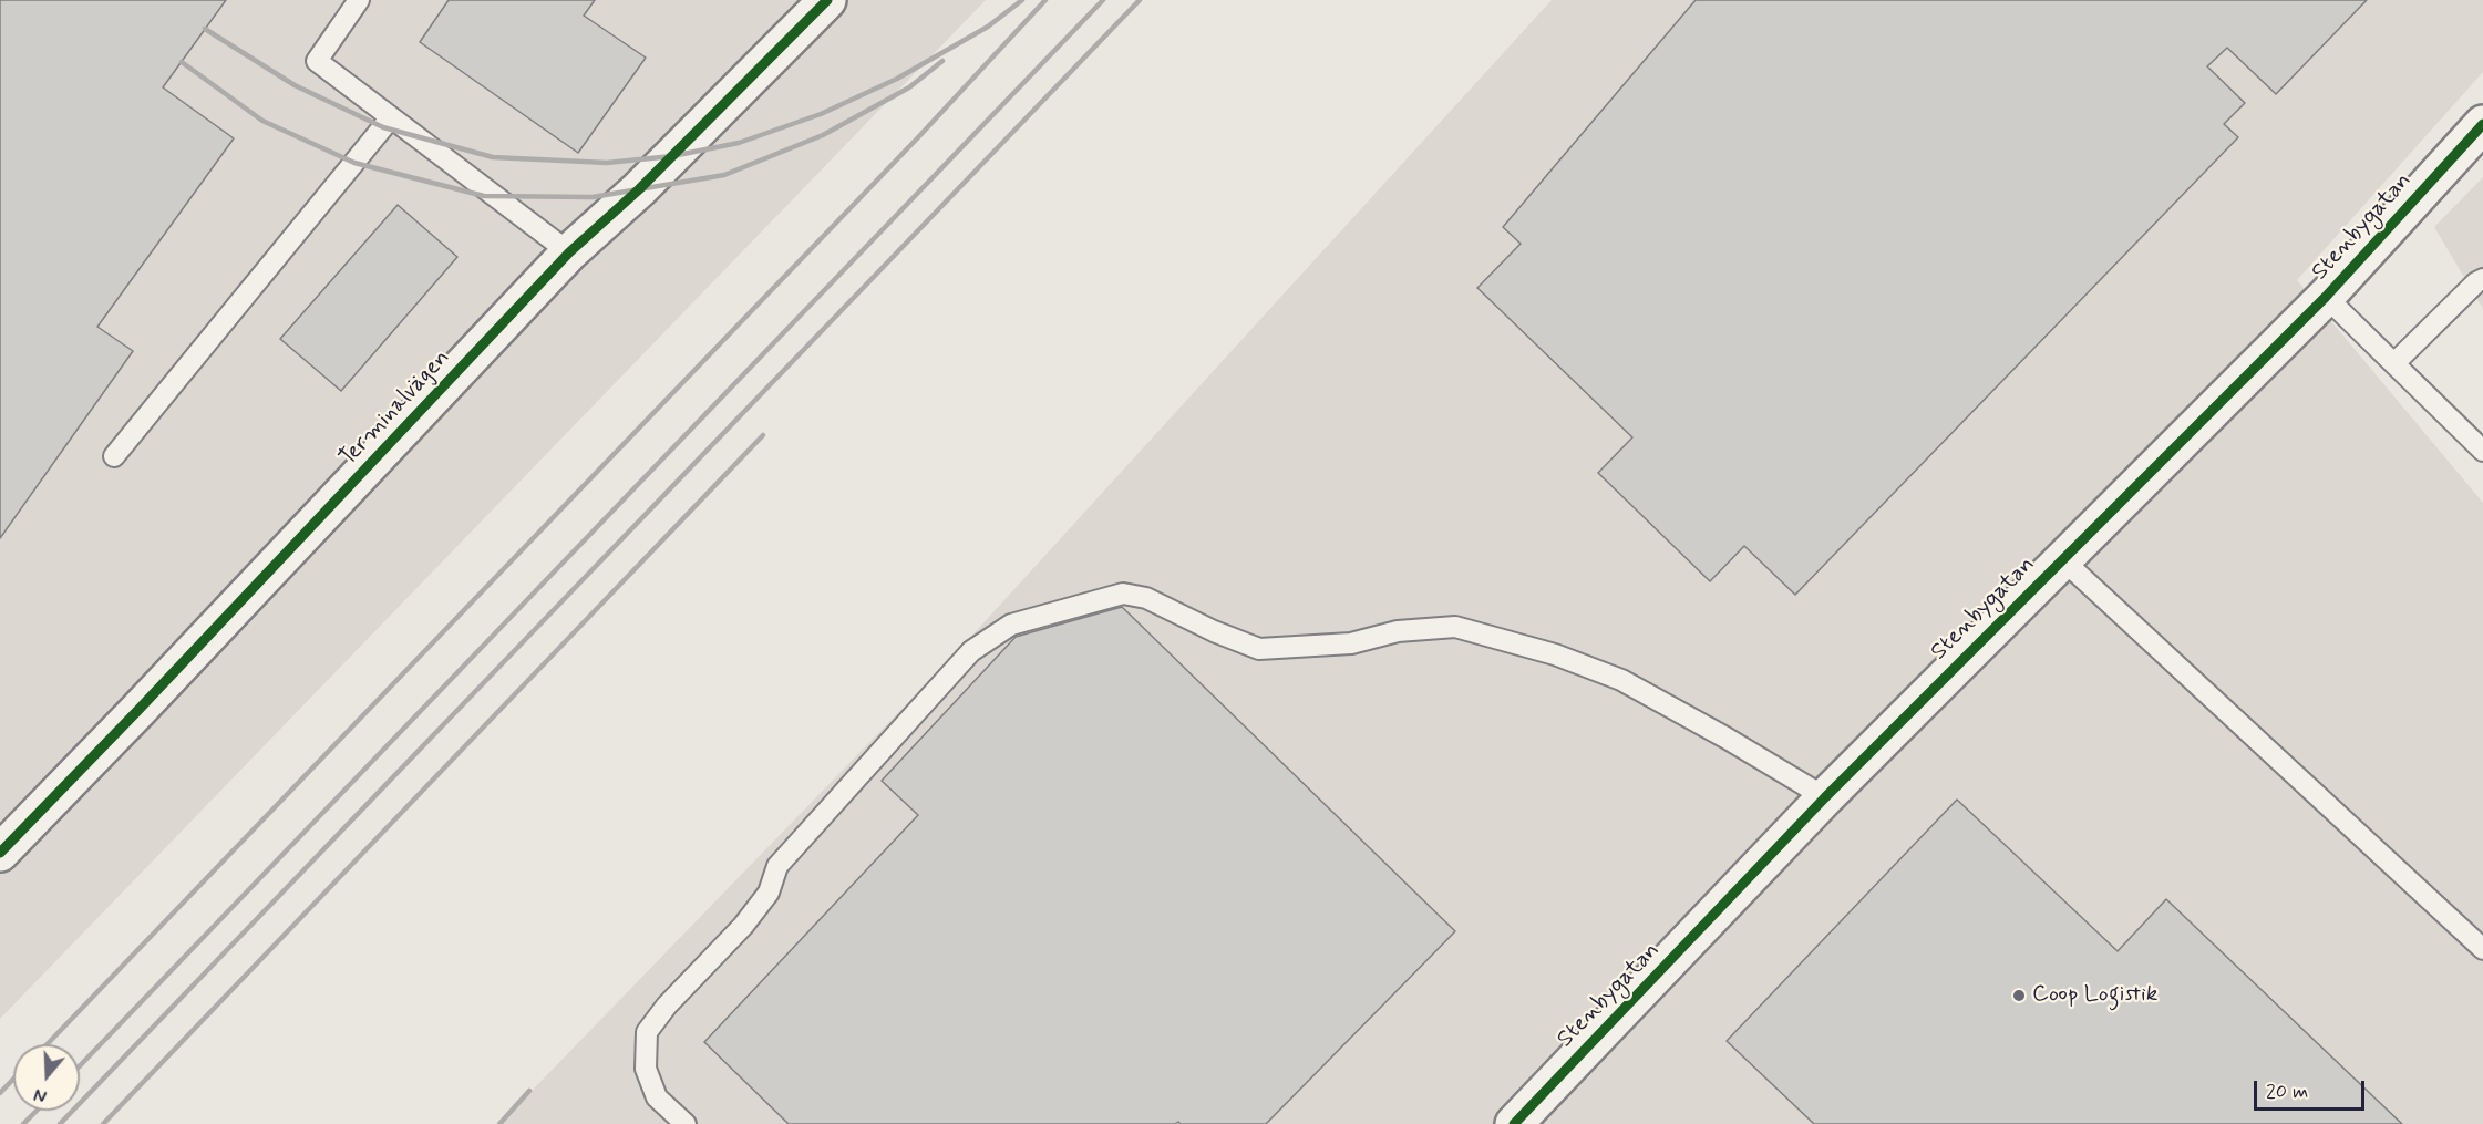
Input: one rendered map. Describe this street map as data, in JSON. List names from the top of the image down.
{
  "streets": {
    "street": ["Stenbygatan", "Terminalvägen"]
  },
  "places": ["Coop Logistik"],
  "scale_bar": "20 m",
  "north": "bottom"
}
